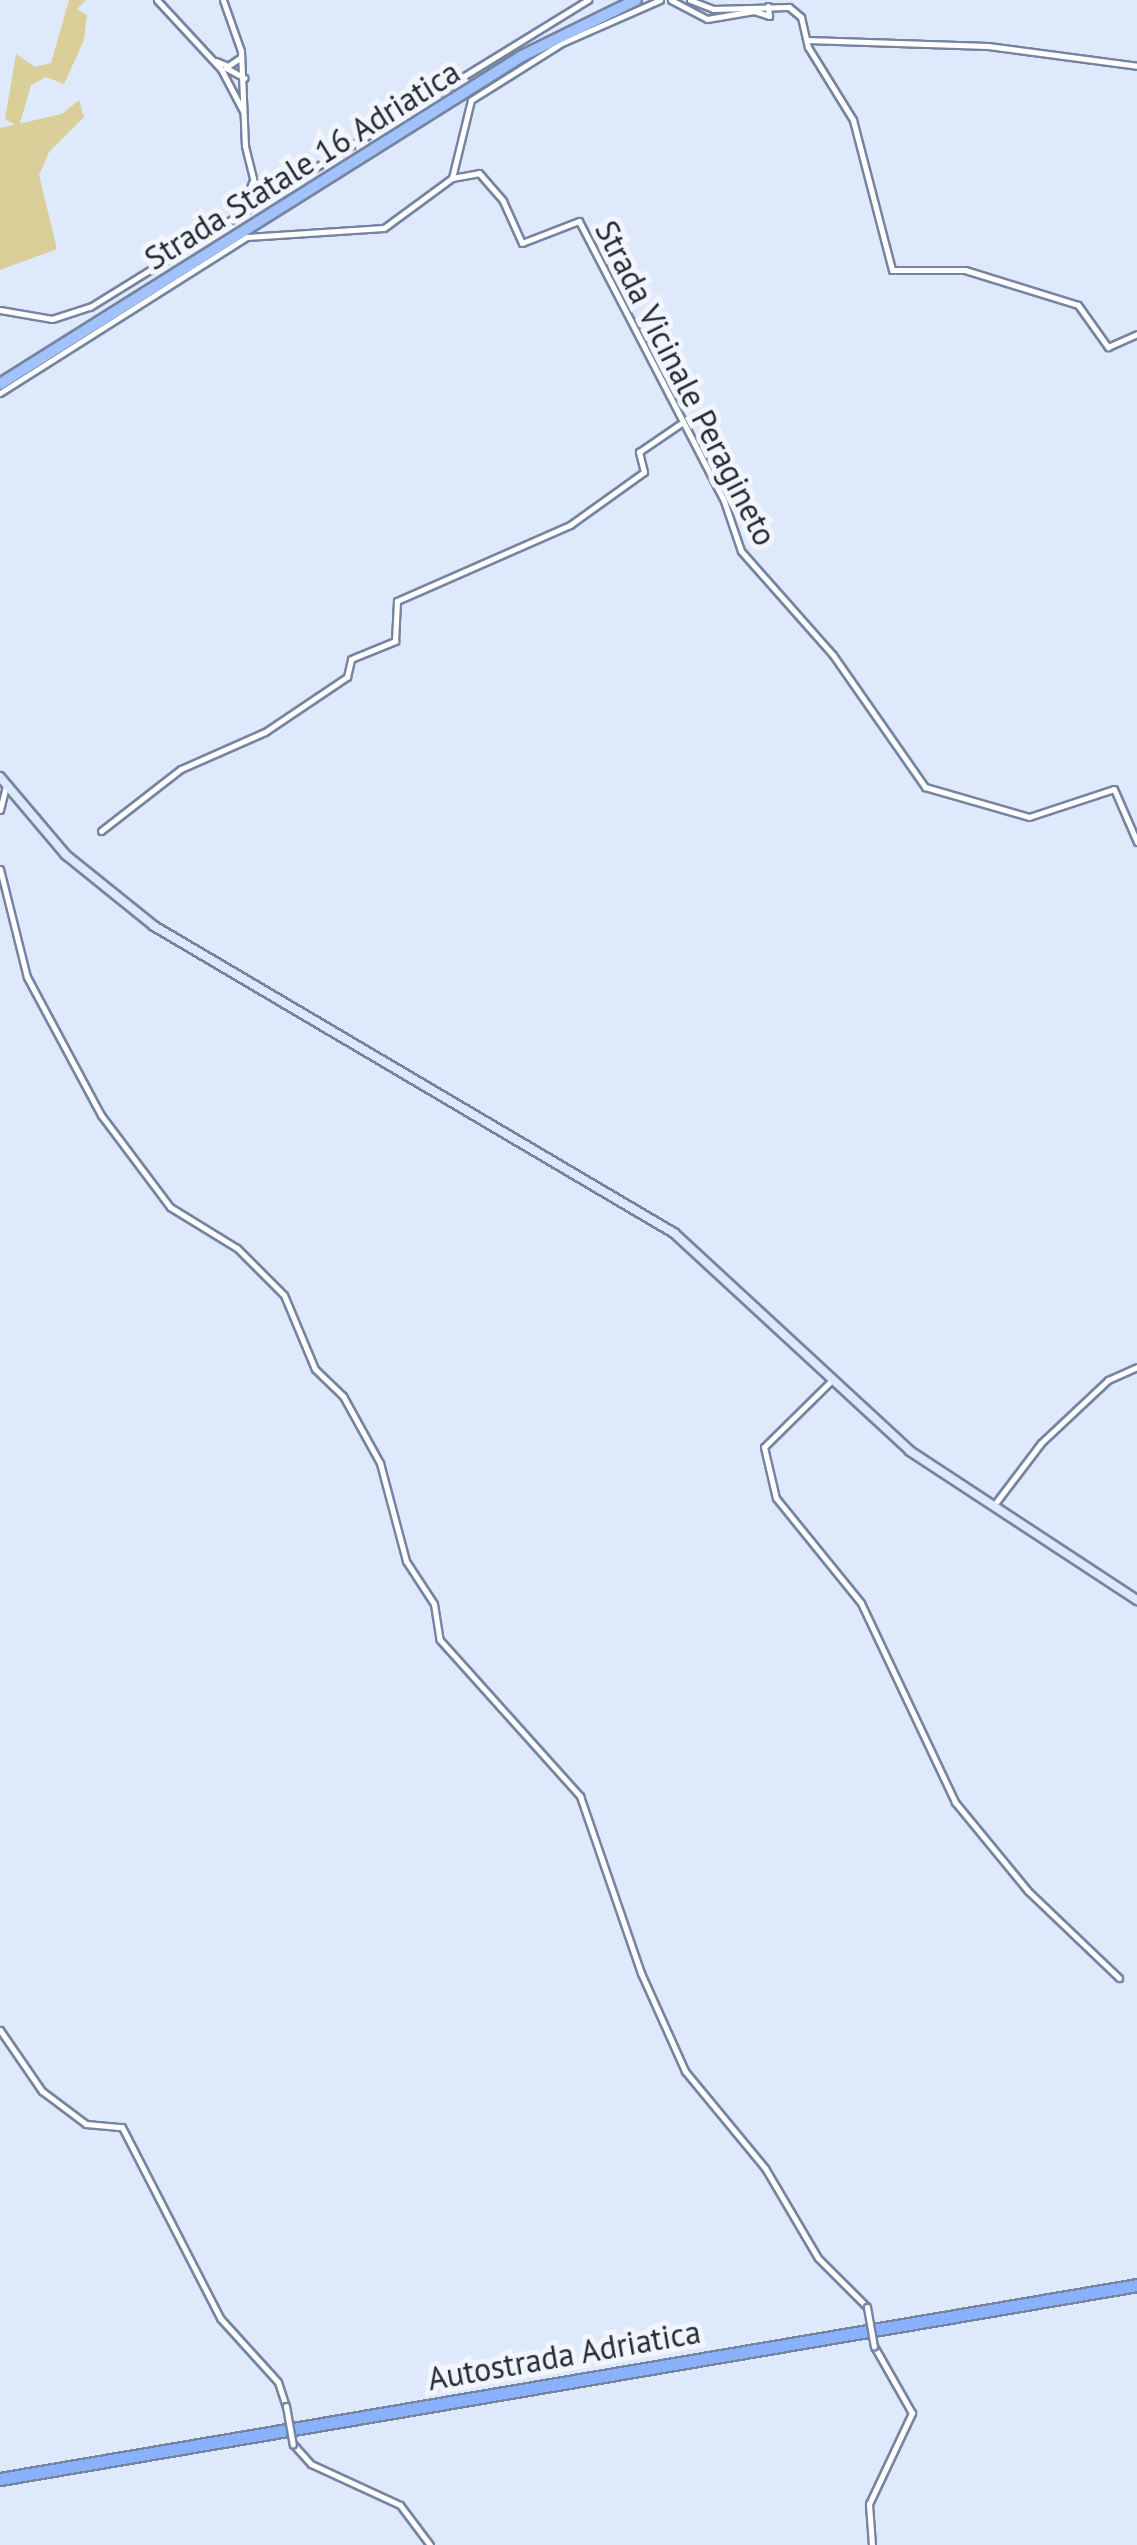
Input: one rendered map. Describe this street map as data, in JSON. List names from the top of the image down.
{
  "streets": {
    "highway": ["Strada Statale 16 Adriatica", "Autostrada Adriatica"],
    "street": ["Strada Vicinale Peragineto"]
  }
}
